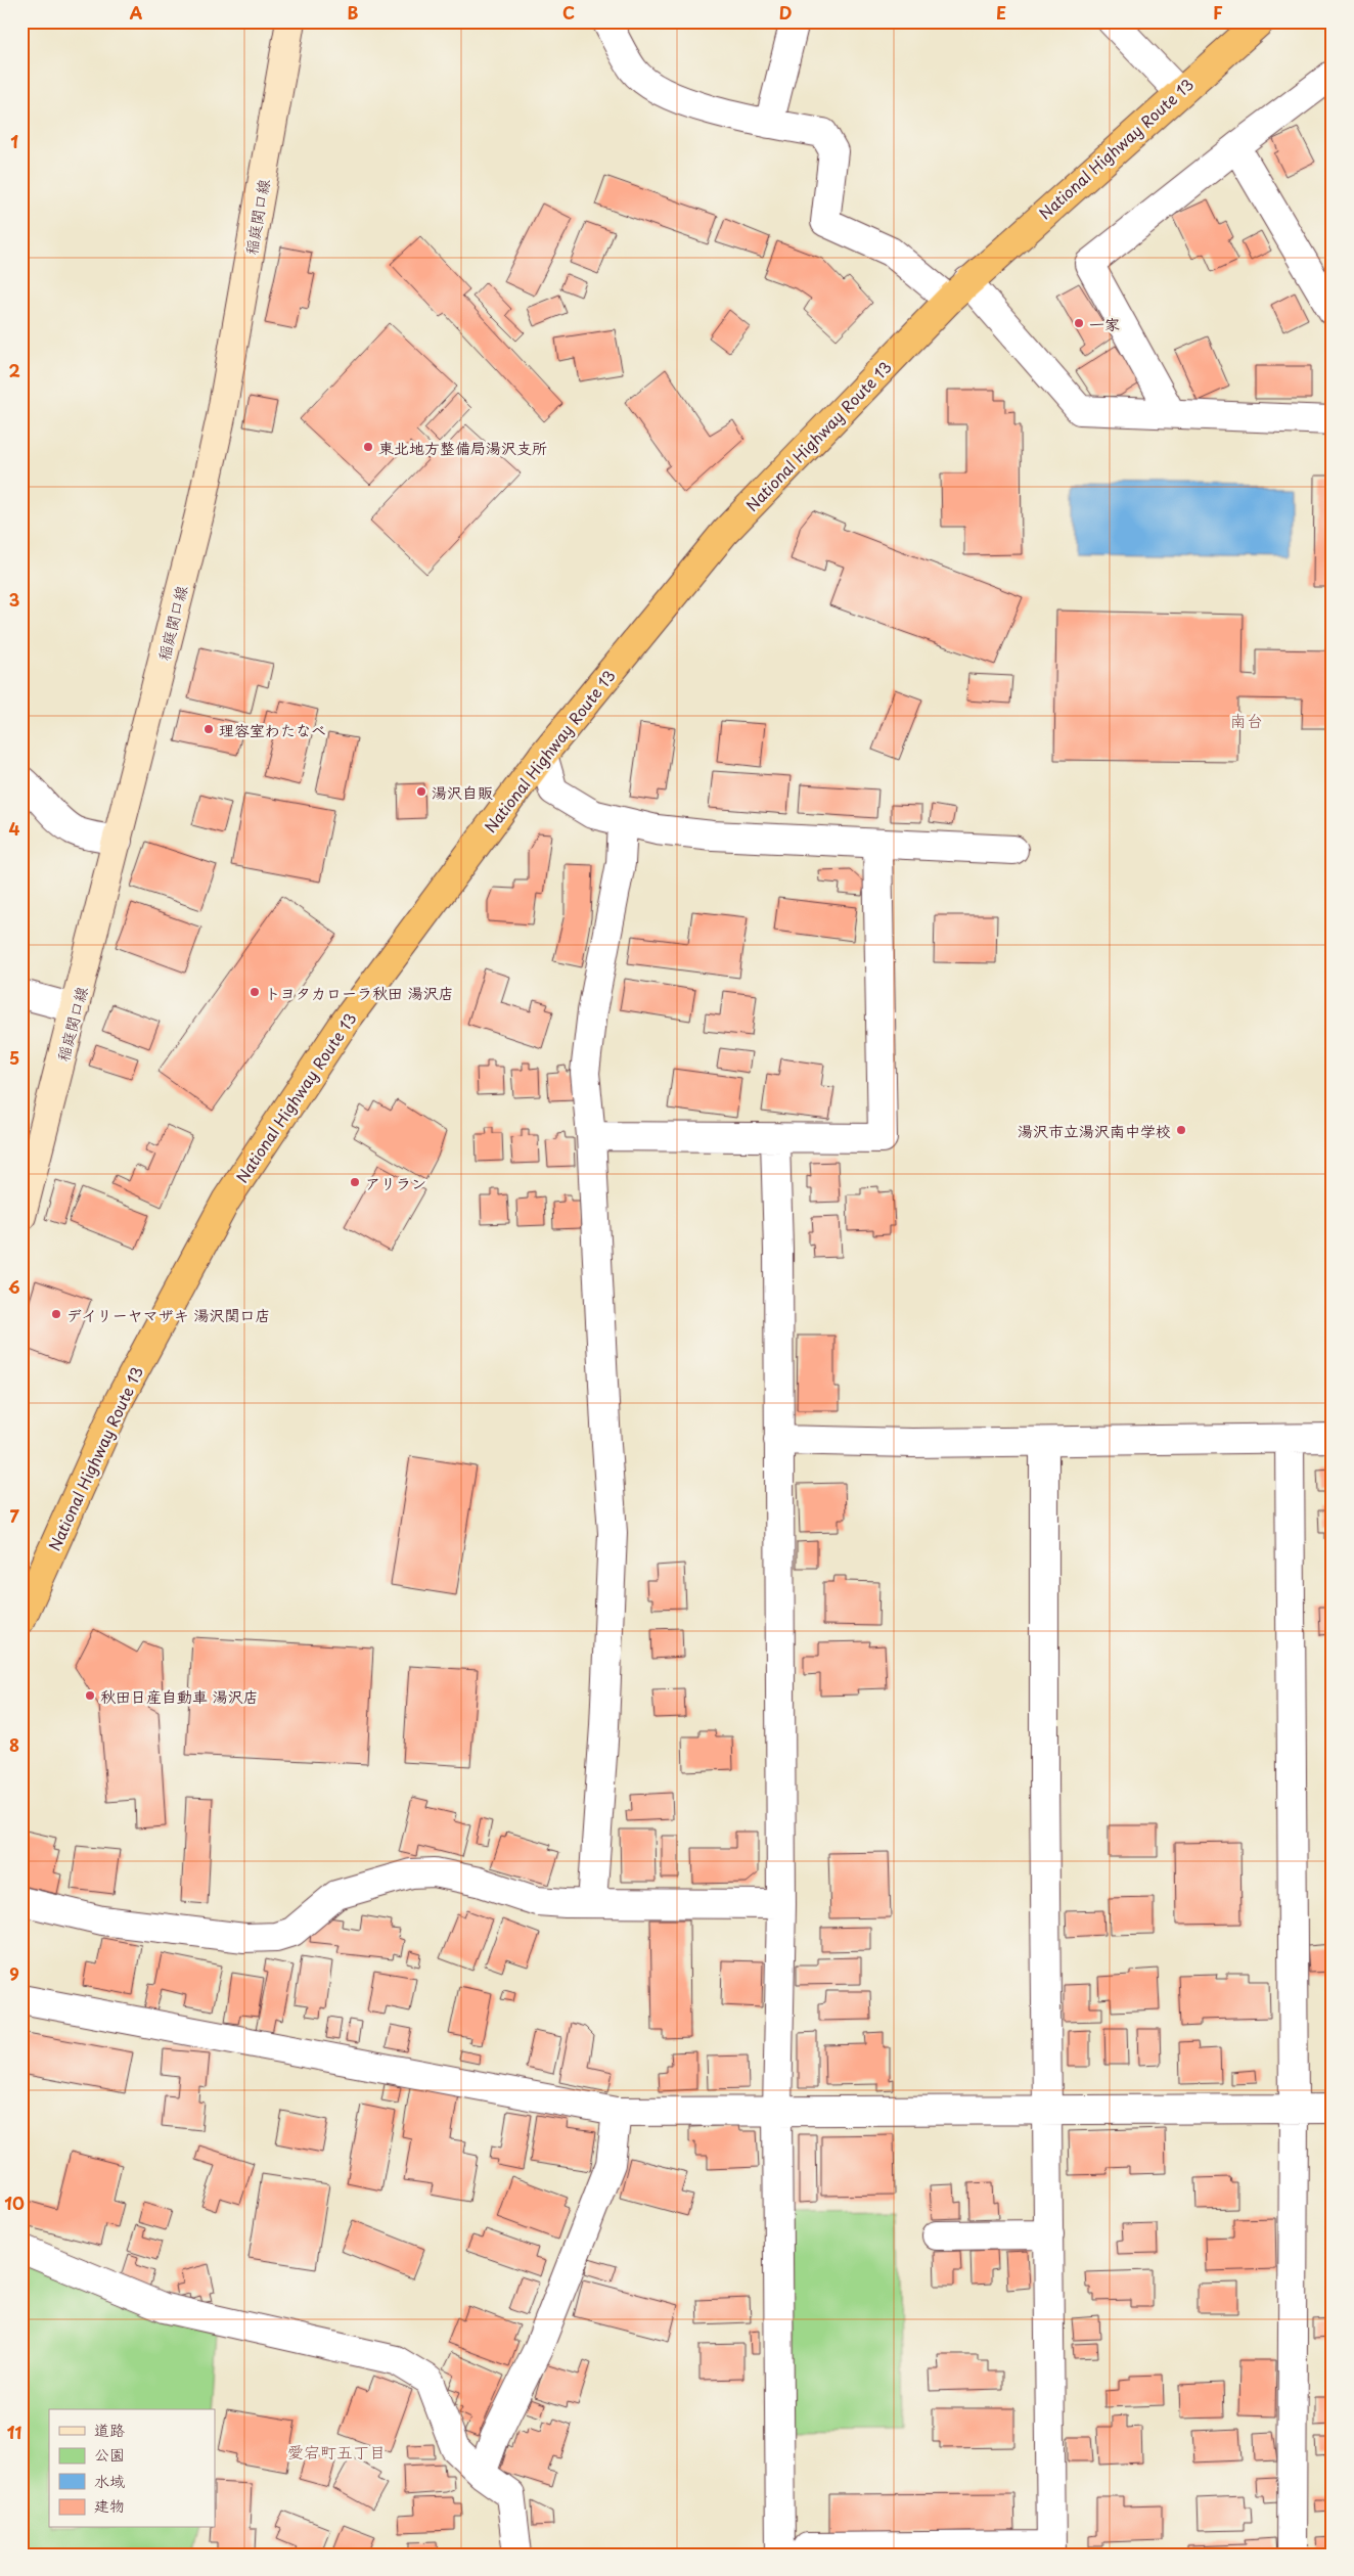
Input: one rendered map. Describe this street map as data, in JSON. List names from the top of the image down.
{
  "streets": {
    "highway": ["National Highway Route 13"],
    "main road": ["稲庭関口線"]
  },
  "districts": ["南台", "愛宕町五丁目"],
  "places": [
    "一家",
    "東北地方整備局湯沢支所",
    "理容室わたなべ",
    "湯沢自販",
    "トヨタカローラ秋田 湯沢店",
    "湯沢市立湯沢南中学校",
    "アリラン",
    "デイリーヤマザキ 湯沢関口店",
    "秋田日産自動車 湯沢店"
  ],
  "legend": [
    "道路",
    "公園",
    "水域",
    "建物"
  ],
  "grid": {
    "columns": [
      "A",
      "B",
      "C",
      "D",
      "E",
      "F"
    ],
    "rows": [
      "1",
      "2",
      "3",
      "4",
      "5",
      "6",
      "7",
      "8",
      "9",
      "10",
      "11"
    ]
  }
}
